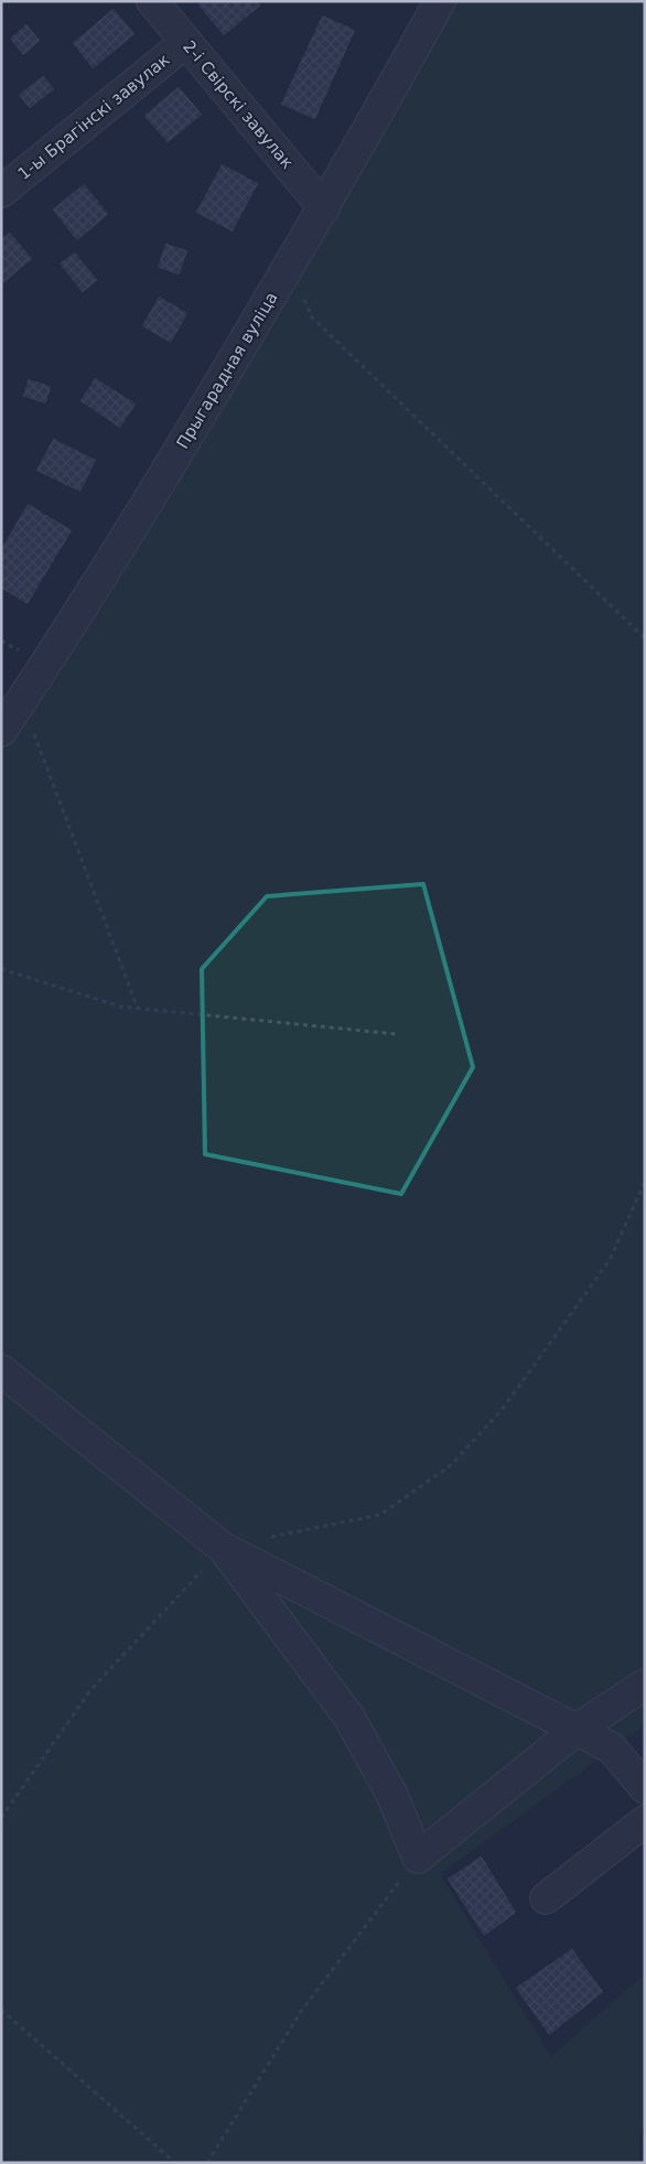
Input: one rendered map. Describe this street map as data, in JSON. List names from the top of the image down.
{
  "streets": {
    "street": ["2-і Свірскі завулак", "1-ы Брагінскі завулак", "Прыгарадная вуліца"]
  },
  "crossings": [
    ["2-і Свірскі завулак", "1-ы Брагінскі завулак"],
    ["2-і Свірскі завулак", "Прыгарадная вуліца"]
  ]
}
